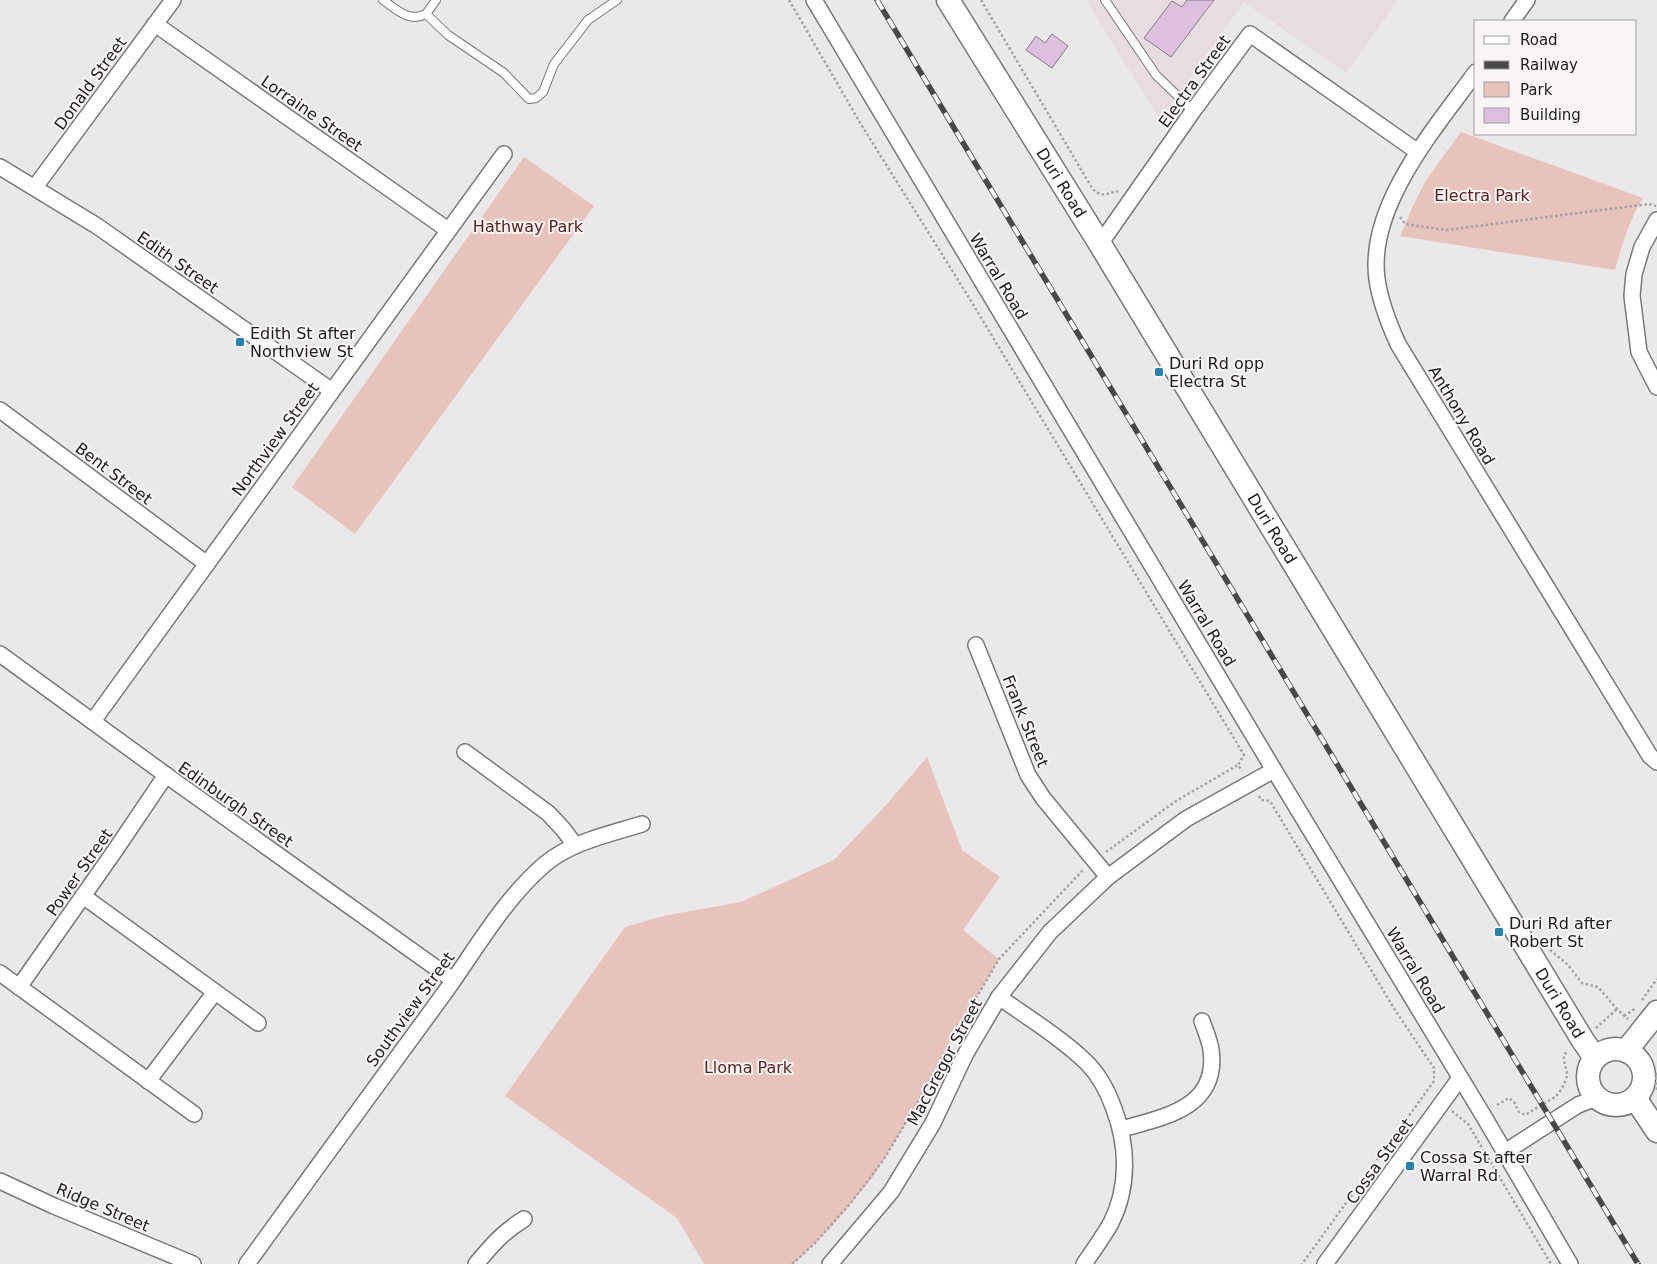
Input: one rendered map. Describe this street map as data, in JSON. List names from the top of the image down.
{
  "streets": {
    "main road": ["Duri Road"],
    "street": [
      "Electra Street",
      "Donald Street",
      "Lorraine Street",
      "Edith Street",
      "Warral Road",
      "Anthony Road",
      "Northview Street",
      "Bent Street",
      "Frank Street",
      "Edinburgh Street",
      "Power Street",
      "Southview Street",
      "MacGregor Street",
      "Cossa Street",
      "Ridge Street"
    ]
  },
  "crossings": [
    ["Electra Street", "Duri Road"],
    ["Electra Street", "Anthony Road"],
    ["Donald Street", "Lorraine Street"],
    ["Donald Street", "Edith Street"],
    ["Lorraine Street", "Northview Street"],
    ["Edith Street", "Northview Street"],
    ["Warral Road", "MacGregor Street"],
    ["Warral Road", "Cossa Street"],
    ["Northview Street", "Bent Street"],
    ["Northview Street", "Edinburgh Street"],
    ["Frank Street", "MacGregor Street"],
    ["Edinburgh Street", "Power Street"],
    ["Edinburgh Street", "Southview Street"]
  ],
  "parks": ["Electra Park", "Hathway Park", "Lloma Park"],
  "places": {
    "transit": [
      "Edith St after Northview St",
      "Duri Rd opp Electra St",
      "Duri Rd after Robert St",
      "Cossa St after Warral Rd"
    ]
  },
  "legend": [
    "Road",
    "Railway",
    "Park",
    "Building"
  ]
}
